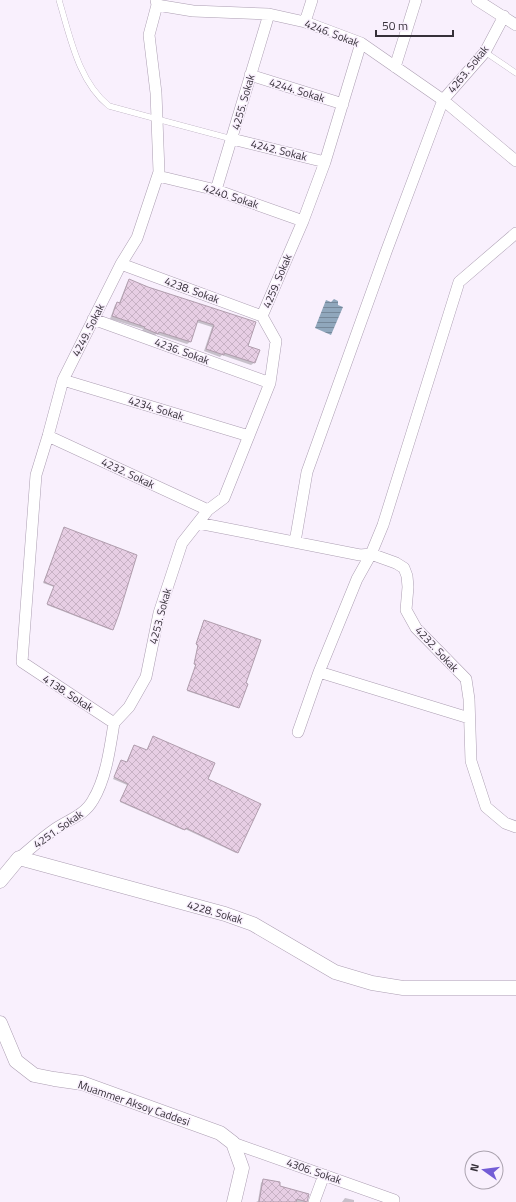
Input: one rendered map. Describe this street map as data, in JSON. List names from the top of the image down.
{
  "streets": {
    "street": [
      "4246. Sokak",
      "4263. Sokak",
      "4244. Sokak",
      "4255. Sokak",
      "4242. Sokak",
      "4240. Sokak",
      "4259. Sokak",
      "4238. Sokak",
      "4249. Sokak",
      "4236. Sokak",
      "4234. Sokak",
      "4232. Sokak",
      "4253. Sokak",
      "4138. Sokak",
      "4251. Sokak",
      "4228. Sokak",
      "Muammer Aksoy Caddesi",
      "4306. Sokak"
    ]
  },
  "crossings": [
    ["4246. Sokak", "4263. Sokak"],
    ["4246. Sokak", "4255. Sokak"],
    ["4246. Sokak", "4259. Sokak"],
    ["4246. Sokak", "4249. Sokak"],
    ["4244. Sokak", "4255. Sokak"],
    ["4244. Sokak", "4259. Sokak"],
    ["4255. Sokak", "4242. Sokak"],
    ["4255. Sokak", "4240. Sokak"],
    ["4242. Sokak", "4259. Sokak"],
    ["4240. Sokak", "4259. Sokak"],
    ["4240. Sokak", "4249. Sokak"],
    ["4259. Sokak", "4238. Sokak"],
    ["4259. Sokak", "4236. Sokak"],
    ["4259. Sokak", "4234. Sokak"],
    ["4259. Sokak", "4232. Sokak"],
    ["4259. Sokak", "4253. Sokak"],
    ["4238. Sokak", "4249. Sokak"],
    ["4249. Sokak", "4236. Sokak"],
    ["4249. Sokak", "4234. Sokak"],
    ["4249. Sokak", "4232. Sokak"],
    ["4249. Sokak", "4138. Sokak"],
    ["4232. Sokak", "4253. Sokak"],
    ["4253. Sokak", "4138. Sokak"],
    ["4253. Sokak", "4251. Sokak"],
    ["4138. Sokak", "4251. Sokak"],
    ["4251. Sokak", "4228. Sokak"],
    ["Muammer Aksoy Caddesi", "4306. Sokak"]
  ],
  "scale_bar": "50 m",
  "north": "left"
}
